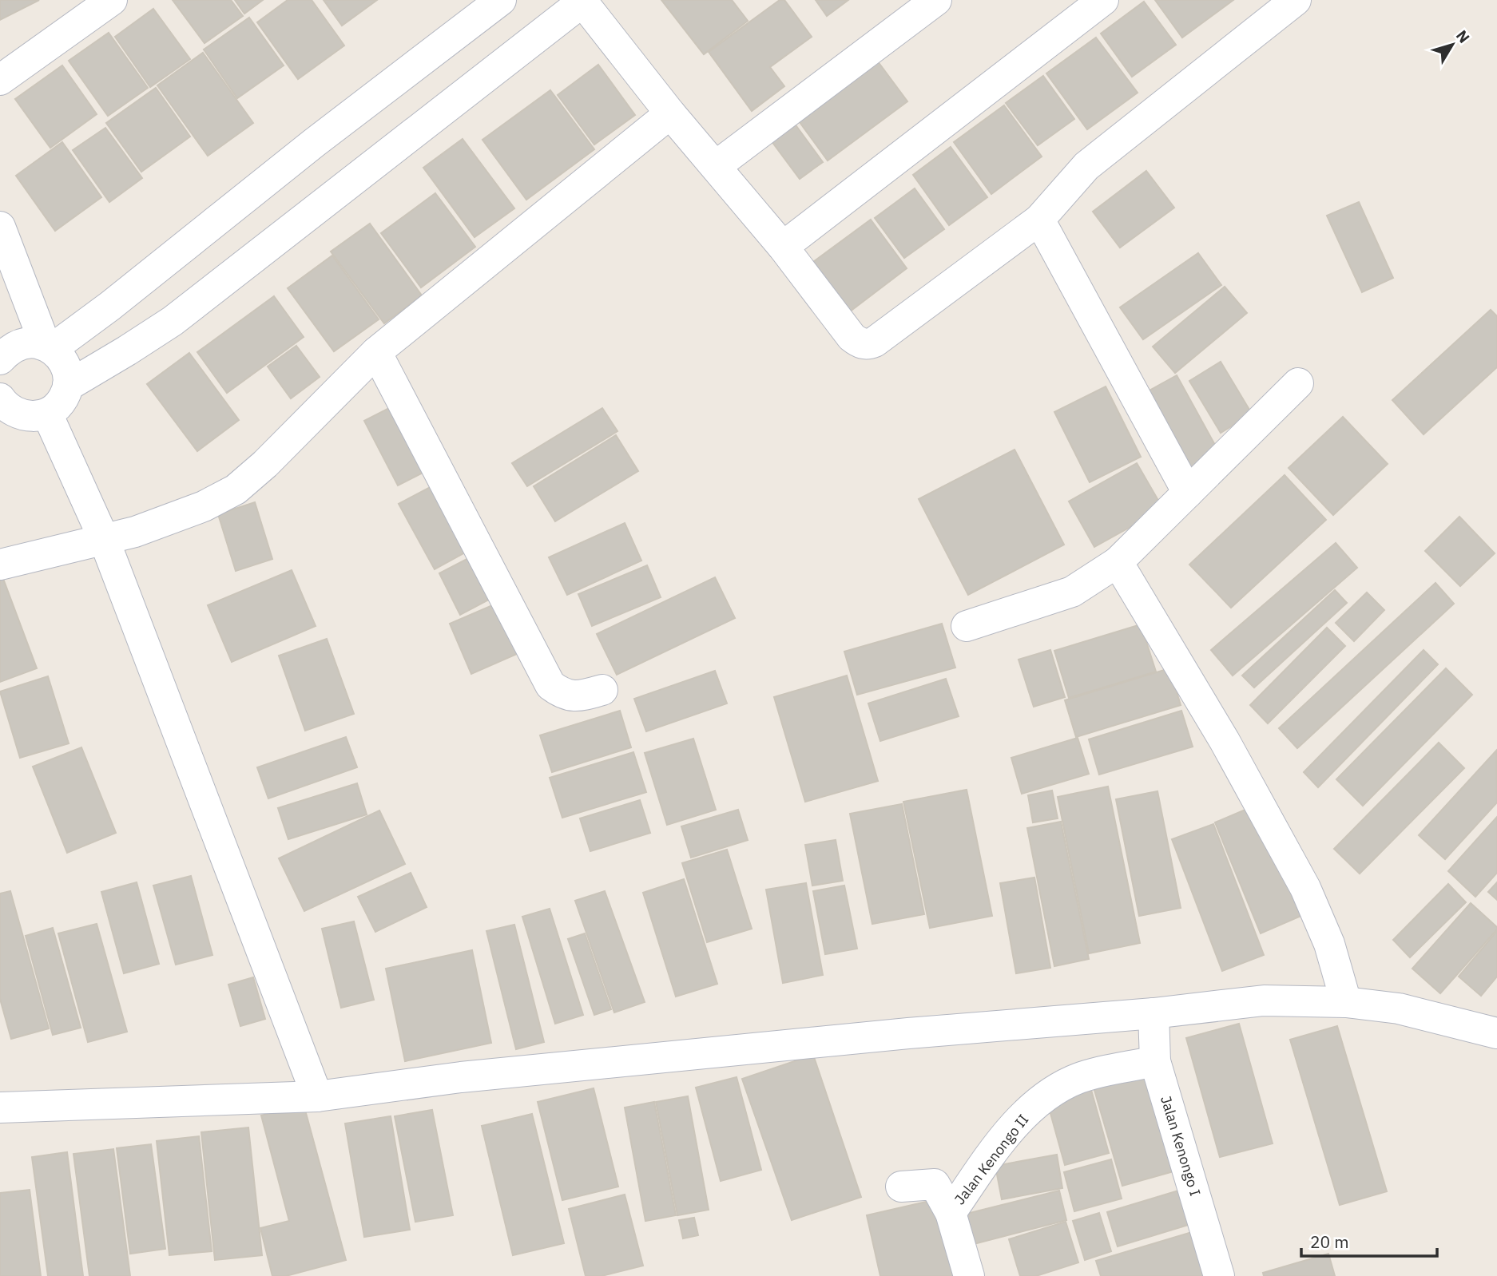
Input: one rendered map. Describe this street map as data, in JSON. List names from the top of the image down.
{
  "streets": {
    "street": ["Jalan Kenongo I", "Jalan Kenongo II"]
  },
  "crossings": [
    ["Jalan Kenongo I", "Jalan Kenongo II"]
  ],
  "scale_bar": "20 m",
  "north": "top right"
}
